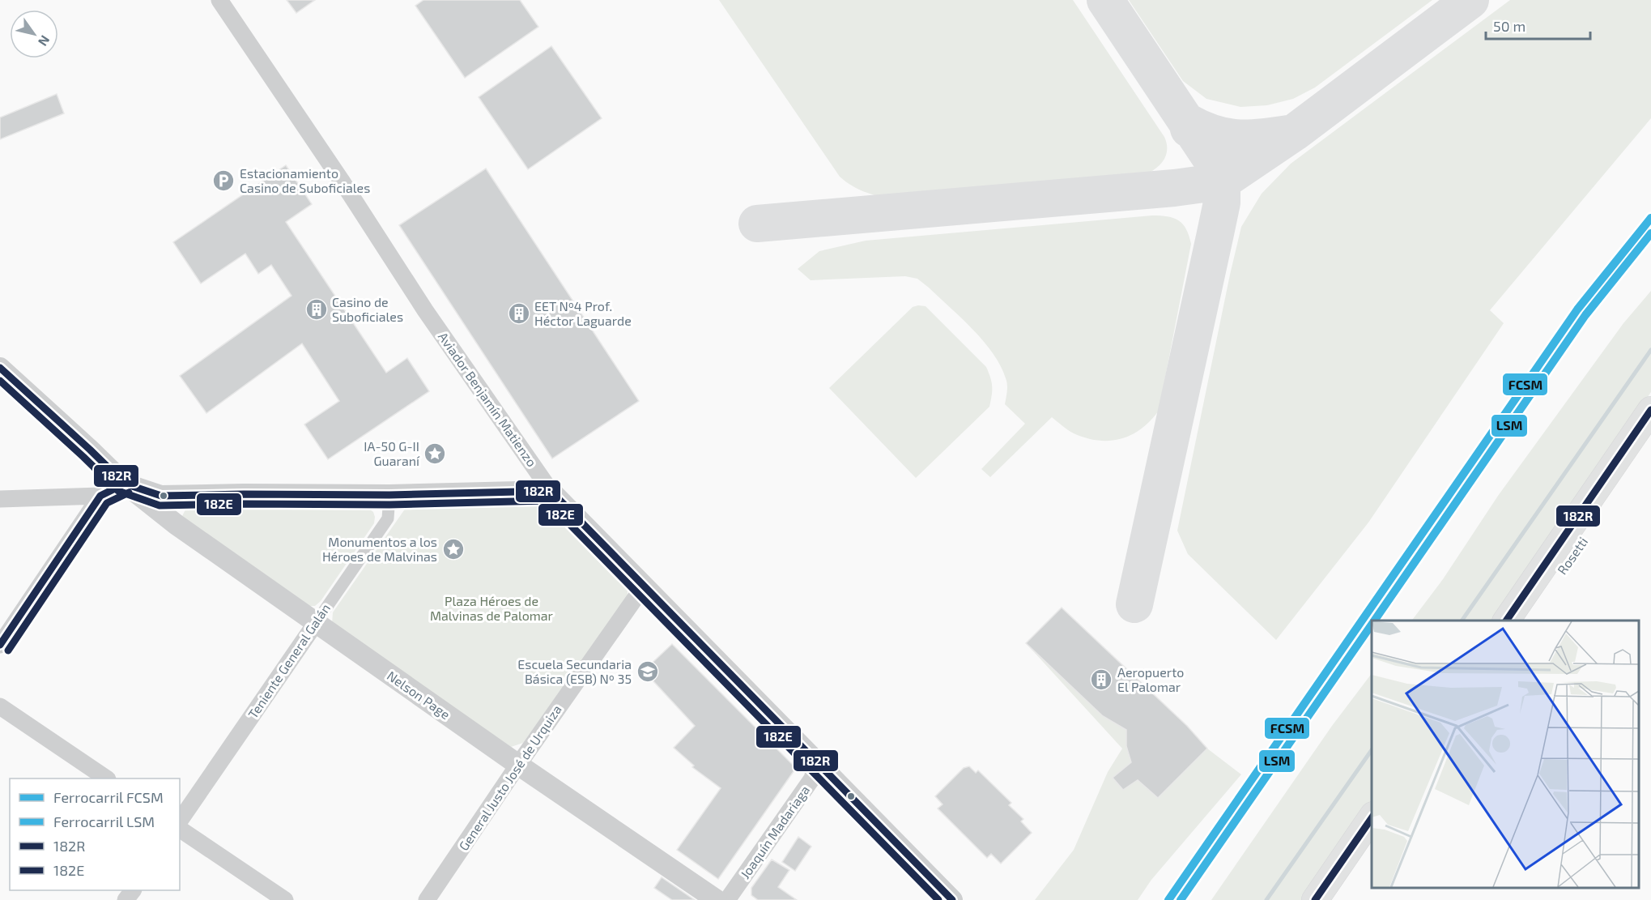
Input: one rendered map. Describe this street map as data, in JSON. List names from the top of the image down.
{
  "streets": {
    "main road": ["Rosetti"],
    "street": [
      "Aviador Benjamín Matienzo",
      "Teniente General Galán",
      "Nelson Page",
      "General Justo José de Urquiza",
      "Joaquín Madariaga"
    ]
  },
  "crossings": [
    ["Aviador Benjamín Matienzo", "General Justo José de Urquiza"],
    ["Aviador Benjamín Matienzo", "Joaquín Madariaga"],
    ["Teniente General Galán", "Nelson Page"],
    ["Nelson Page", "General Justo José de Urquiza"]
  ],
  "parks": ["Plaza Héroes de Malvinas de Palomar"],
  "places": {
    "parking": ["Estacionamiento Casino de Suboficiales"],
    "building": ["Casino de Suboficiales", "EET Nº4 Prof. Héctor Laguarde", "Aeropuerto El Palomar"],
    "place": ["IA-50 G-II Guaraní", "Monumentos a los Héroes de Malvinas"],
    "school or university": ["Escuela Secundaria Básica (ESB) Nº 35"]
  },
  "lines": [
    "rail line FCSM",
    "rail line LSM",
    "transit line 182R",
    "transit line 182E"
  ],
  "legend": [
    "Ferrocarril FCSM",
    "Ferrocarril LSM",
    "182R",
    "182E"
  ],
  "scale_bar": "50 m",
  "north": "bottom right"
}
